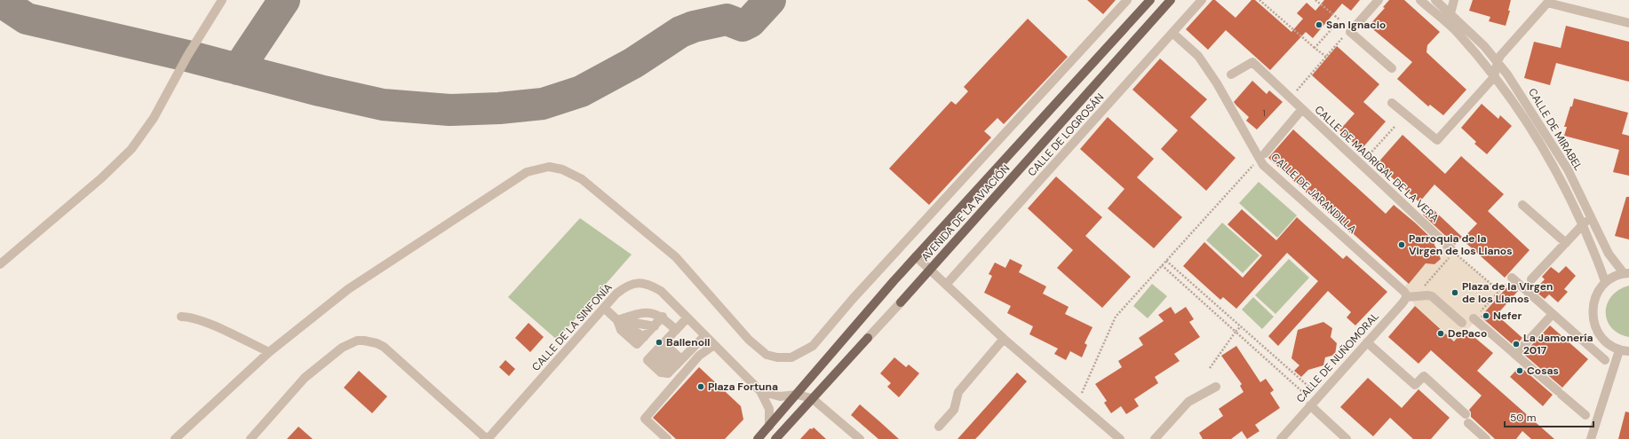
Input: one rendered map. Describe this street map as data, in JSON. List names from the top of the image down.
{
  "streets": {
    "main road": ["AVENIDA DE LA AVIACIÓN"],
    "street": [
      "CALLE DE MIRABEL",
      "CALLE DE LOGROSÁN",
      "CALLE DE MADRIGAL DE LA VERA",
      "CALLE DE JARANDILLA",
      "CALLE DE LA SINFONÍA",
      "CALLE DE NUÑOMORAL"
    ]
  },
  "crossings": [
    ["CALLE DE LOGROSÁN", "CALLE DE JARANDILLA"],
    ["CALLE DE JARANDILLA", "CALLE DE NUÑOMORAL"],
    ["AVENIDA DE LA AVIACIÓN", "CALLE DE LA SINFONÍA"]
  ],
  "places": [
    "San Ignacio",
    "Parroquia de la Virgen de los Llanos",
    "Plaza de la Virgen de los Llanos",
    "Nefer",
    "DePaco",
    "Ballenoil",
    "La Jamonería 2017",
    "Cosas",
    "Plaza Fortuna"
  ],
  "house_numbers": ["1"],
  "scale_bar": "50 m"
}
